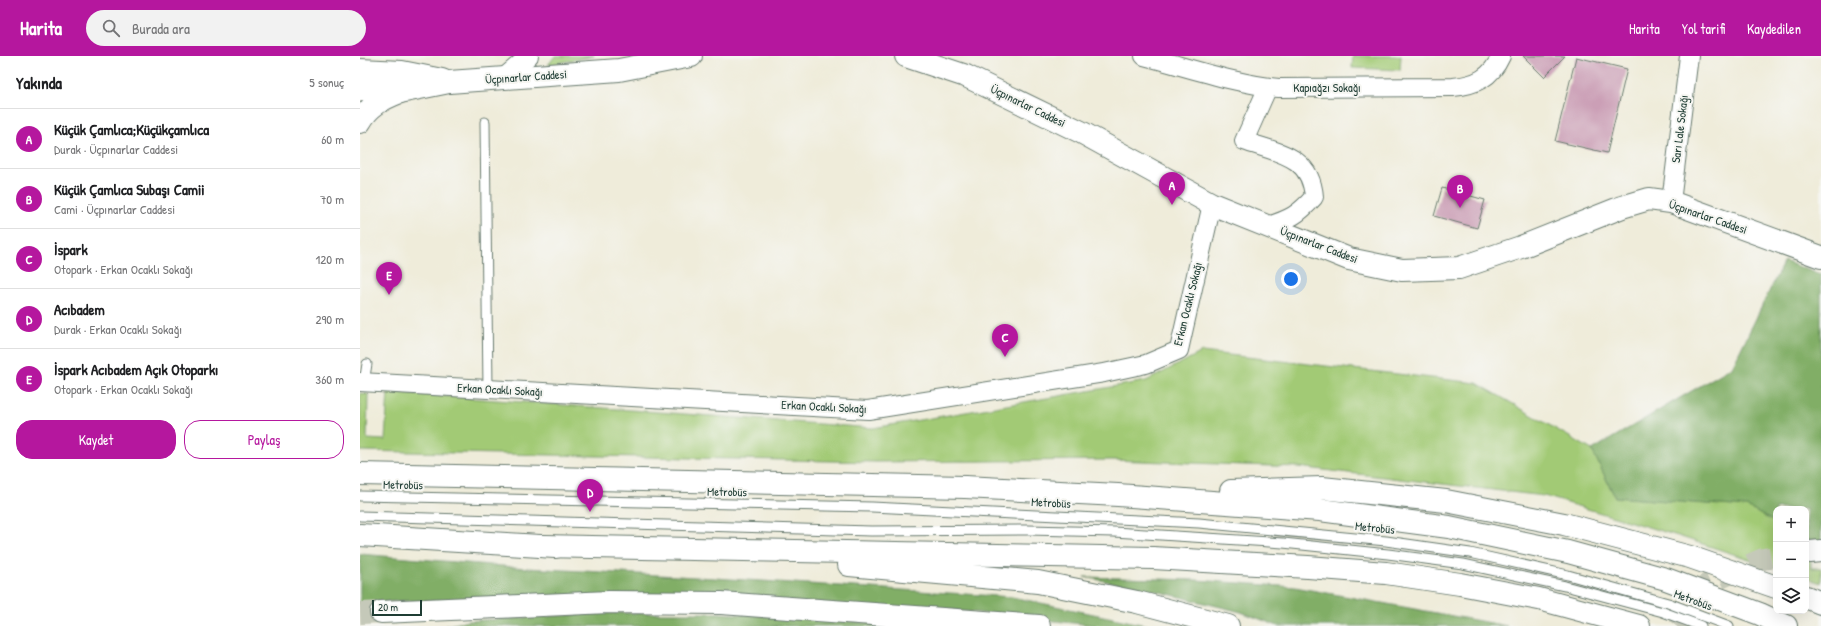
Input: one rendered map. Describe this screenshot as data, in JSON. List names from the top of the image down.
{
  "streets": {
    "main road": ["Üçpınarlar Caddesi"],
    "street": ["Kapıağzı Sokağı", "Sarı Lale Sokağı", "Erkan Ocaklı Sokağı"],
    "lane": ["Metrobüs"]
  },
  "crossings": [
    ["Üçpınarlar Caddesi", "Sarı Lale Sokağı"],
    ["Üçpınarlar Caddesi", "Erkan Ocaklı Sokağı"]
  ],
  "scale_bar": "20 m",
  "page": {
    "header": "Harita",
    "search": "Burada ara",
    "nav": ["Harita", "Yol tarifi", "Kaydedilen"],
    "heading": ["Yakında", "5 sonuç"],
    "list": [
      {
        "mark": "A",
        "name": "Küçük Çamlıca;Küçükçamlıca",
        "note": "Durak · Üçpınarlar Caddesi",
        "value": "60 m"
      },
      {
        "mark": "B",
        "name": "Küçük Çamlıca Subaşı Camii",
        "note": "Cami · Üçpınarlar Caddesi",
        "value": "70 m"
      },
      {
        "mark": "C",
        "name": "İspark",
        "note": "Otopark · Erkan Ocaklı Sokağı",
        "value": "120 m"
      },
      {
        "mark": "D",
        "name": "Acıbadem",
        "note": "Durak · Erkan Ocaklı Sokağı",
        "value": "290 m"
      },
      {
        "mark": "E",
        "name": "İspark Acıbadem Açık Otoparkı",
        "note": "Otopark · Erkan Ocaklı Sokağı",
        "value": "360 m"
      }
    ],
    "pins": [
      "A",
      "B",
      "E",
      "C",
      "D"
    ],
    "buttons": ["Kaydet", "Paylaş"],
    "map_buttons": ["+", "−"],
    "scale": "20 m"
  }
}
